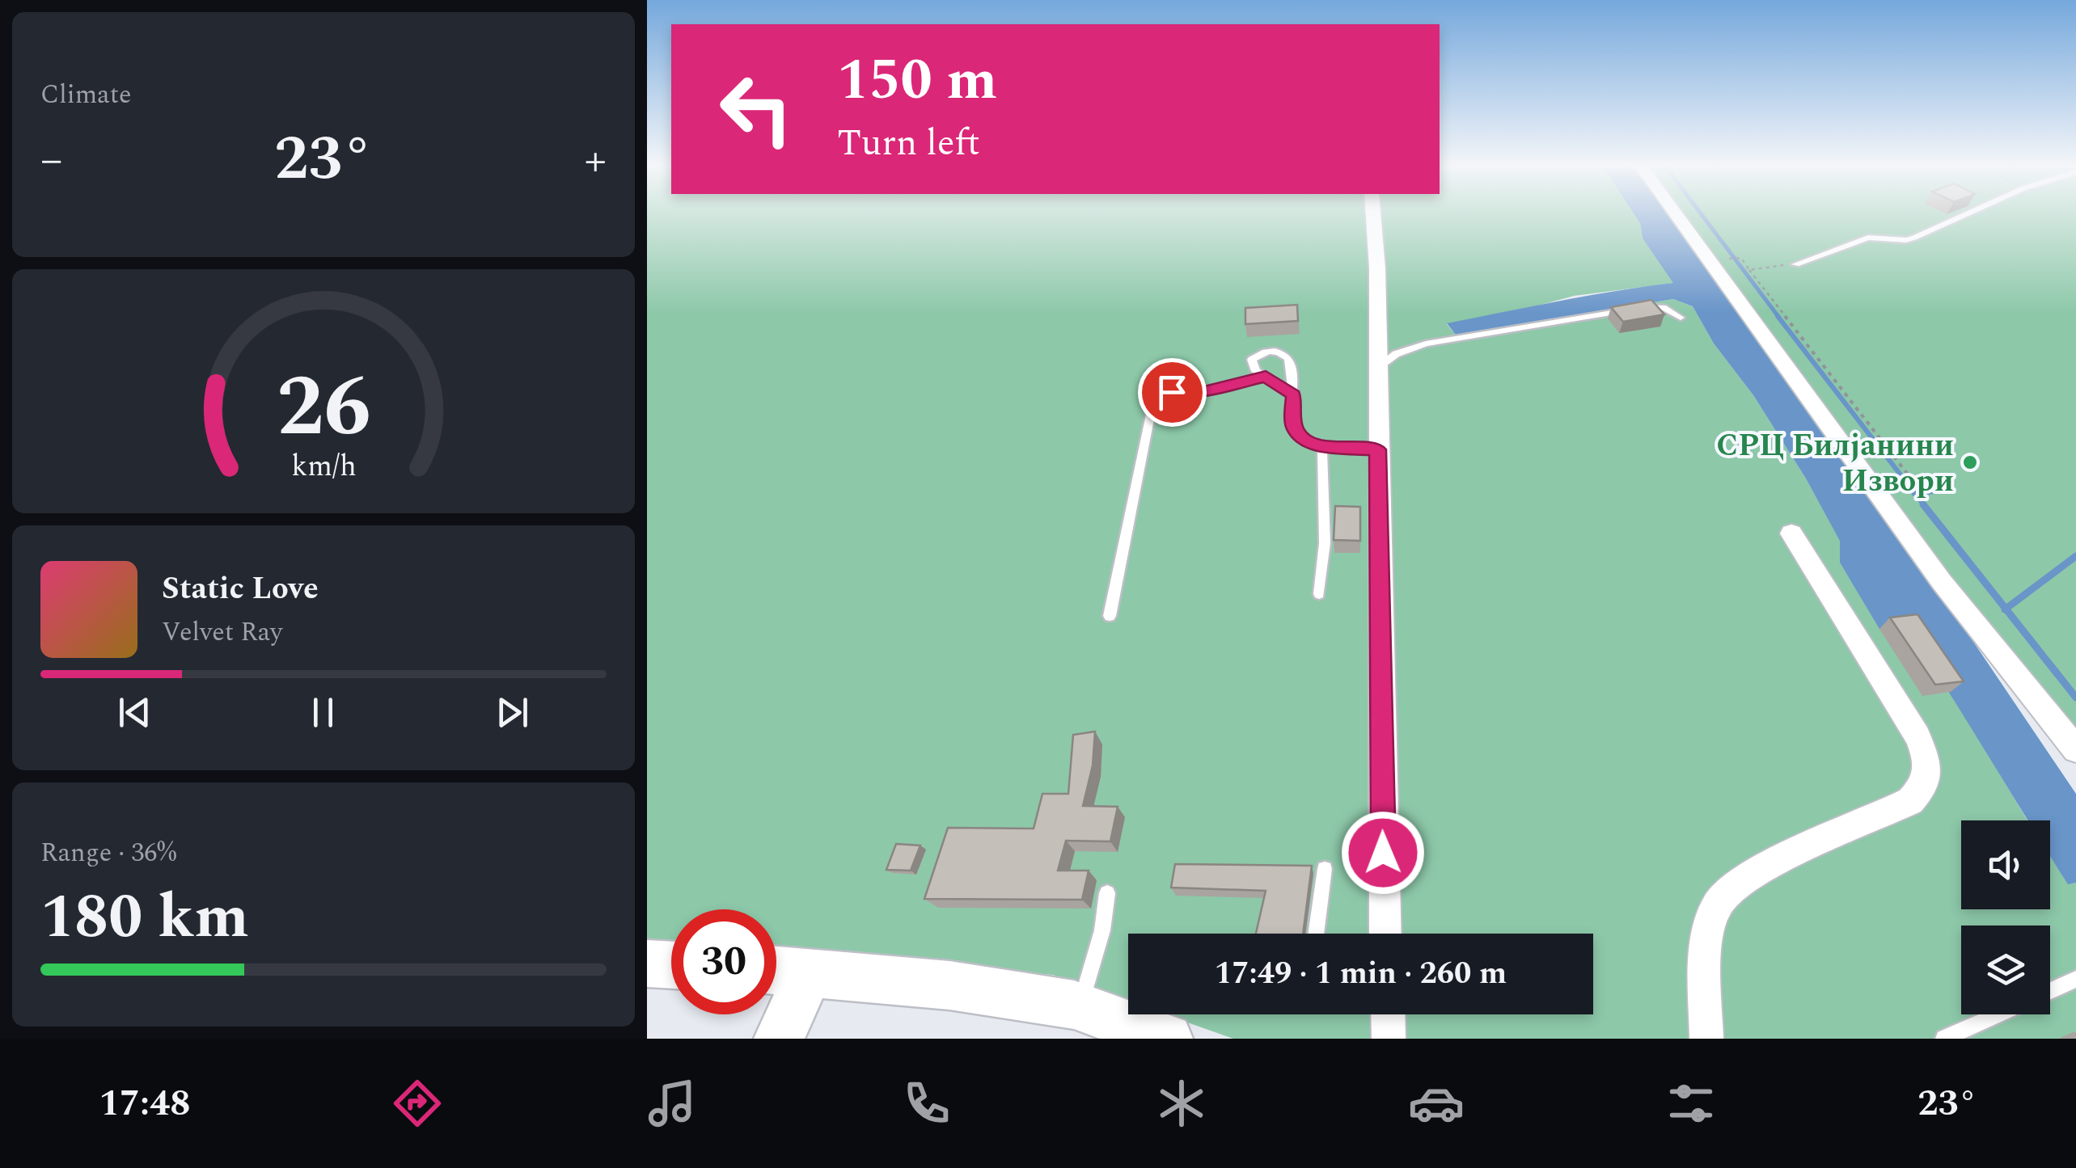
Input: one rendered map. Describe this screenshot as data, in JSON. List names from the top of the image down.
{
  "places": ["СРЦ Билјанини Извори"],
  "page": {
    "tile": [
      "Climate",
      ["Range · 36%", "180 km"]
    ],
    "turn": ["150 m", "Turn left"],
    "heat": ["−", "23°", "+"],
    "song": ["Static Love", "Velvet Ray"],
    "limit": "30",
    "trip": "17:49 · 1 min · 260 m",
    "tabs": ["17:48", "23°"],
    "gauge": ["26", "km/h"]
  }
}
